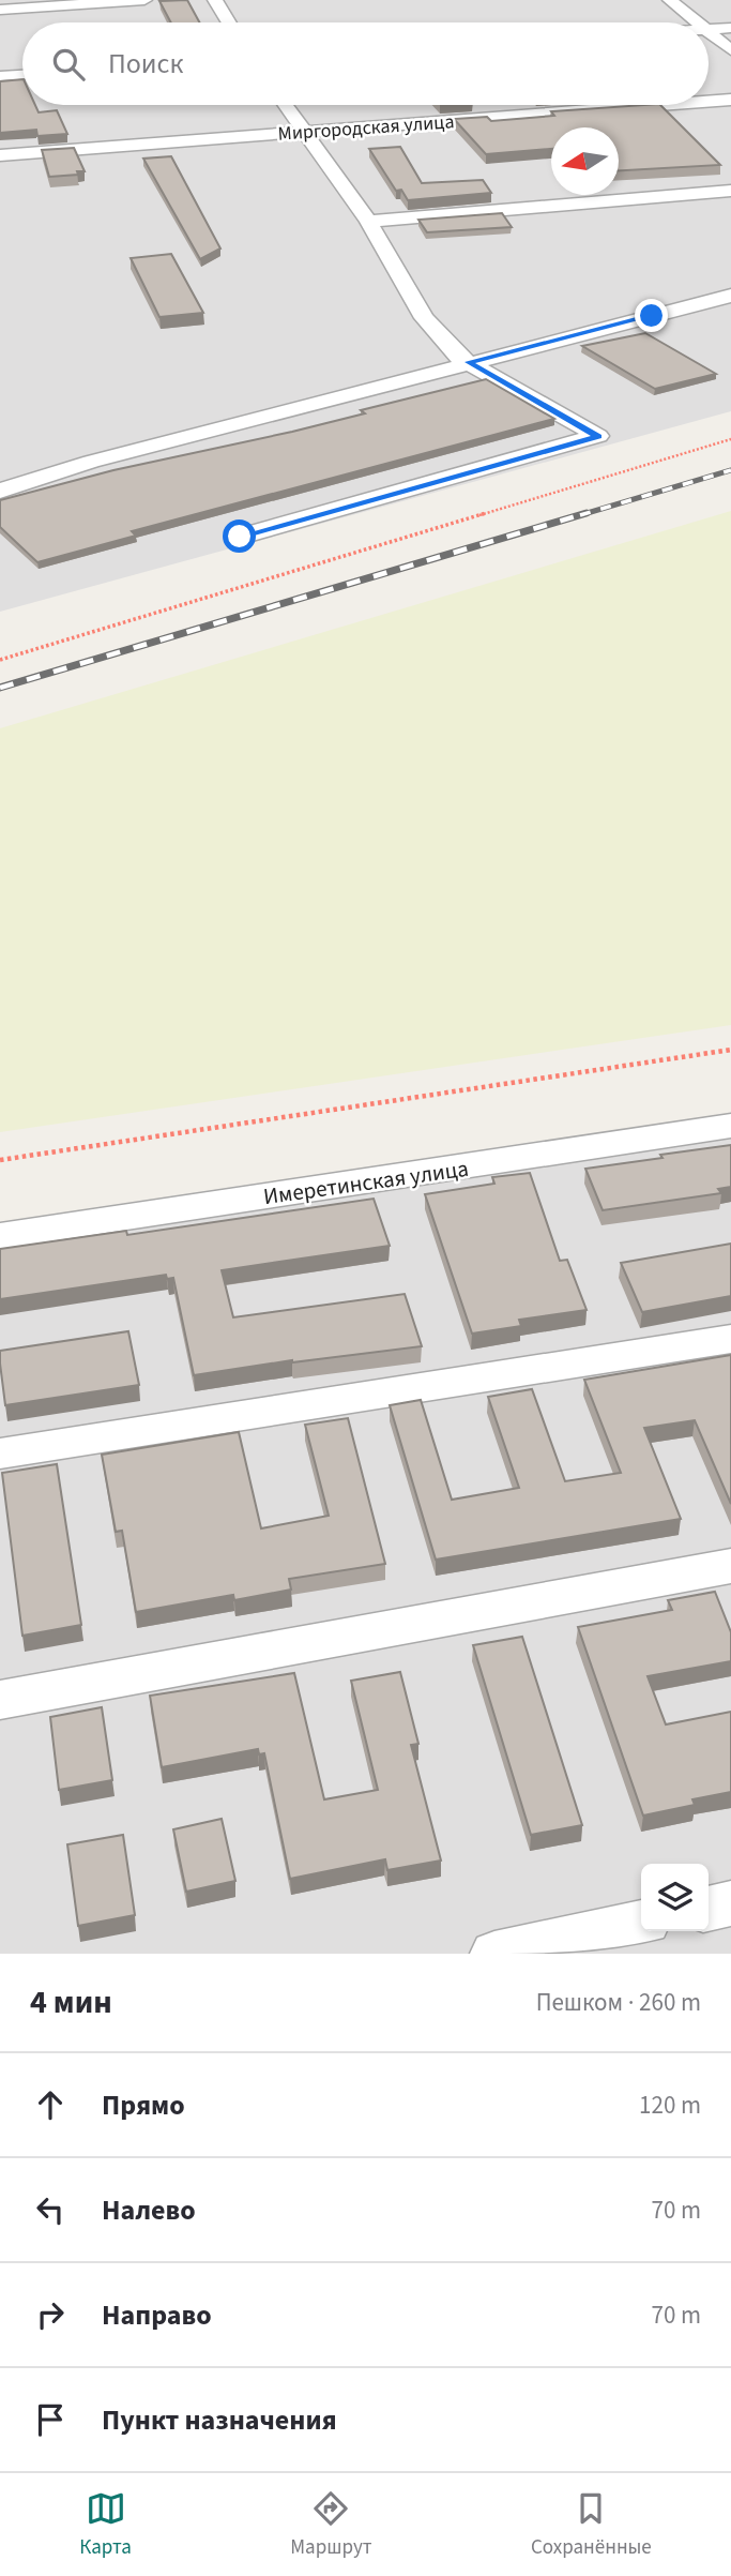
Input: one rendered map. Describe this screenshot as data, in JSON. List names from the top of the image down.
{
  "streets": {
    "street": ["Миргородская улица", "Имеретинская улица"]
  },
  "north": "left",
  "page": {
    "search": "Поиск",
    "heading": ["4 мин", "Пешком · 260 m"],
    "list": [
      ["Прямо", "120 m"],
      ["Налево", "70 m"],
      ["Направо", "70 m"],
      "Пункт назначения"
    ],
    "nav": ["Карта", "Маршрут", "Сохранённые"]
  }
}
